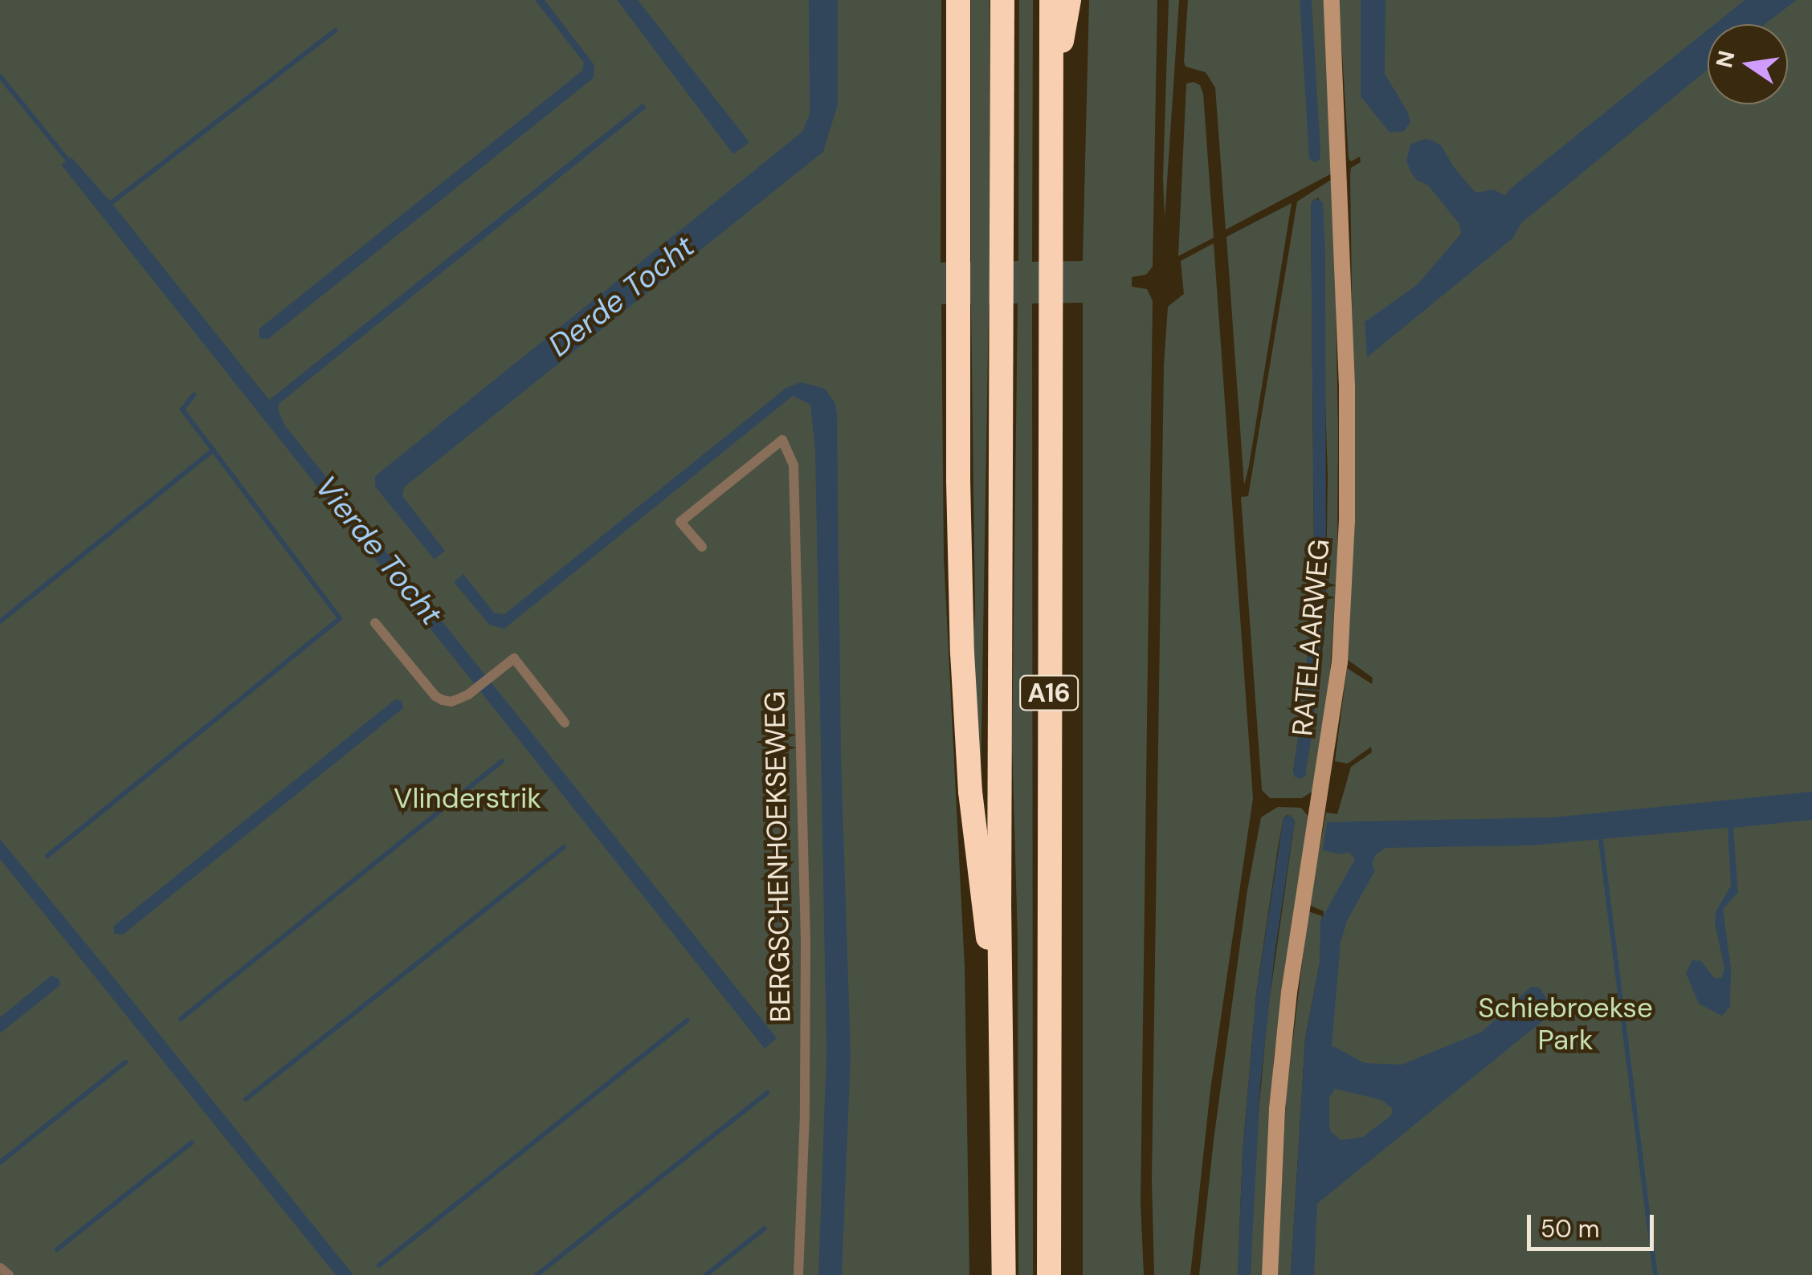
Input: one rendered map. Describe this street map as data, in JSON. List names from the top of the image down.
{
  "streets": {
    "highway": ["A16"],
    "street": ["RATELAARWEG"],
    "lane": ["BERGSCHENHOEKSEWEG"]
  },
  "water": ["Derde Tocht", "Vierde Tocht"],
  "parks": ["Vlinderstrik", "Schiebroekse Park"],
  "scale_bar": "50 m",
  "north": "left"
}
